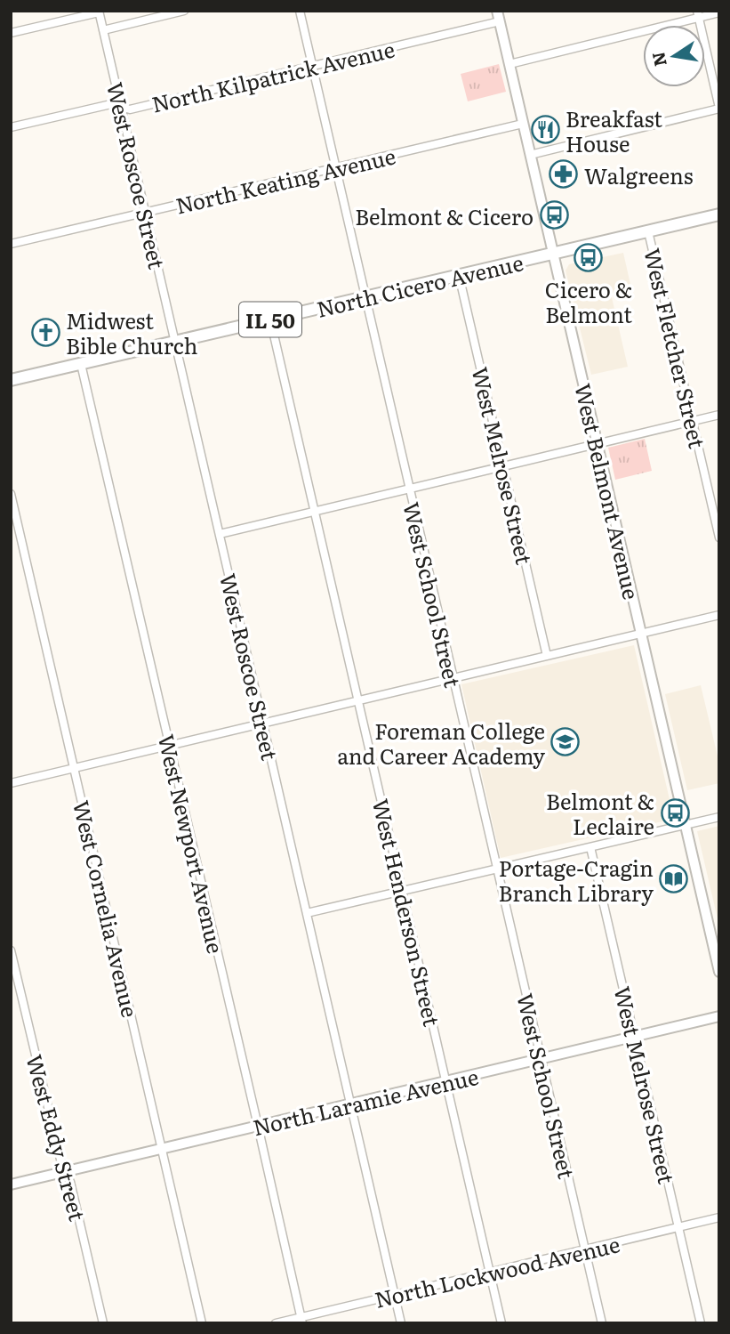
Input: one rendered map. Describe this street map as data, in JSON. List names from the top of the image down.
{
  "streets": {
    "main road": [
      "North Cicero Avenue",
      "IL 50",
      "West Belmont Avenue",
      "North Laramie Avenue"
    ],
    "street": [
      "North Kilpatrick Avenue",
      "West Roscoe Street",
      "North Keating Avenue",
      "West Fletcher Street",
      "West Melrose Street",
      "West School Street",
      "West Newport Avenue",
      "West Cornelia Avenue",
      "West Henderson Street",
      "West Eddy Street",
      "North Lockwood Avenue"
    ]
  },
  "crossings": [
    ["North Kilpatrick Avenue", "West Roscoe Street"],
    ["North Kilpatrick Avenue", "West Belmont Avenue"],
    ["North Kilpatrick Avenue", "West School Street"],
    ["West Roscoe Street", "North Keating Avenue"],
    ["West Roscoe Street", "North Cicero Avenue"],
    ["West Roscoe Street", "North Laramie Avenue"],
    ["West Roscoe Street", "North Lockwood Avenue"],
    ["North Keating Avenue", "West Belmont Avenue"],
    ["North Keating Avenue", "West School Street"],
    ["North Cicero Avenue", "West Fletcher Street"],
    ["North Cicero Avenue", "West Melrose Street"],
    ["North Cicero Avenue", "West Belmont Avenue"],
    ["North Cicero Avenue", "West School Street"],
    ["North Cicero Avenue", "West Newport Avenue"],
    ["North Cicero Avenue", "West Henderson Street"],
    ["West Melrose Street", "North Laramie Avenue"],
    ["West Melrose Street", "North Lockwood Avenue"],
    ["West School Street", "North Laramie Avenue"],
    ["West School Street", "North Lockwood Avenue"],
    ["West Newport Avenue", "North Laramie Avenue"],
    ["West Newport Avenue", "North Lockwood Avenue"],
    ["West Cornelia Avenue", "North Laramie Avenue"],
    ["West Henderson Street", "North Laramie Avenue"],
    ["West Henderson Street", "North Lockwood Avenue"],
    ["North Laramie Avenue", "West Eddy Street"]
  ],
  "places": {
    "restaurant": ["Breakfast House"],
    "pharmacy": ["Walgreens"],
    "bus stop": ["Belmont & Cicero", "Cicero & Belmont", "Belmont & Leclaire"],
    "church": ["Midwest Bible Church"],
    "school or university": ["Foreman College and Career Academy"],
    "library": ["Portage-Cragin Branch Library"]
  },
  "north": "left"
}
